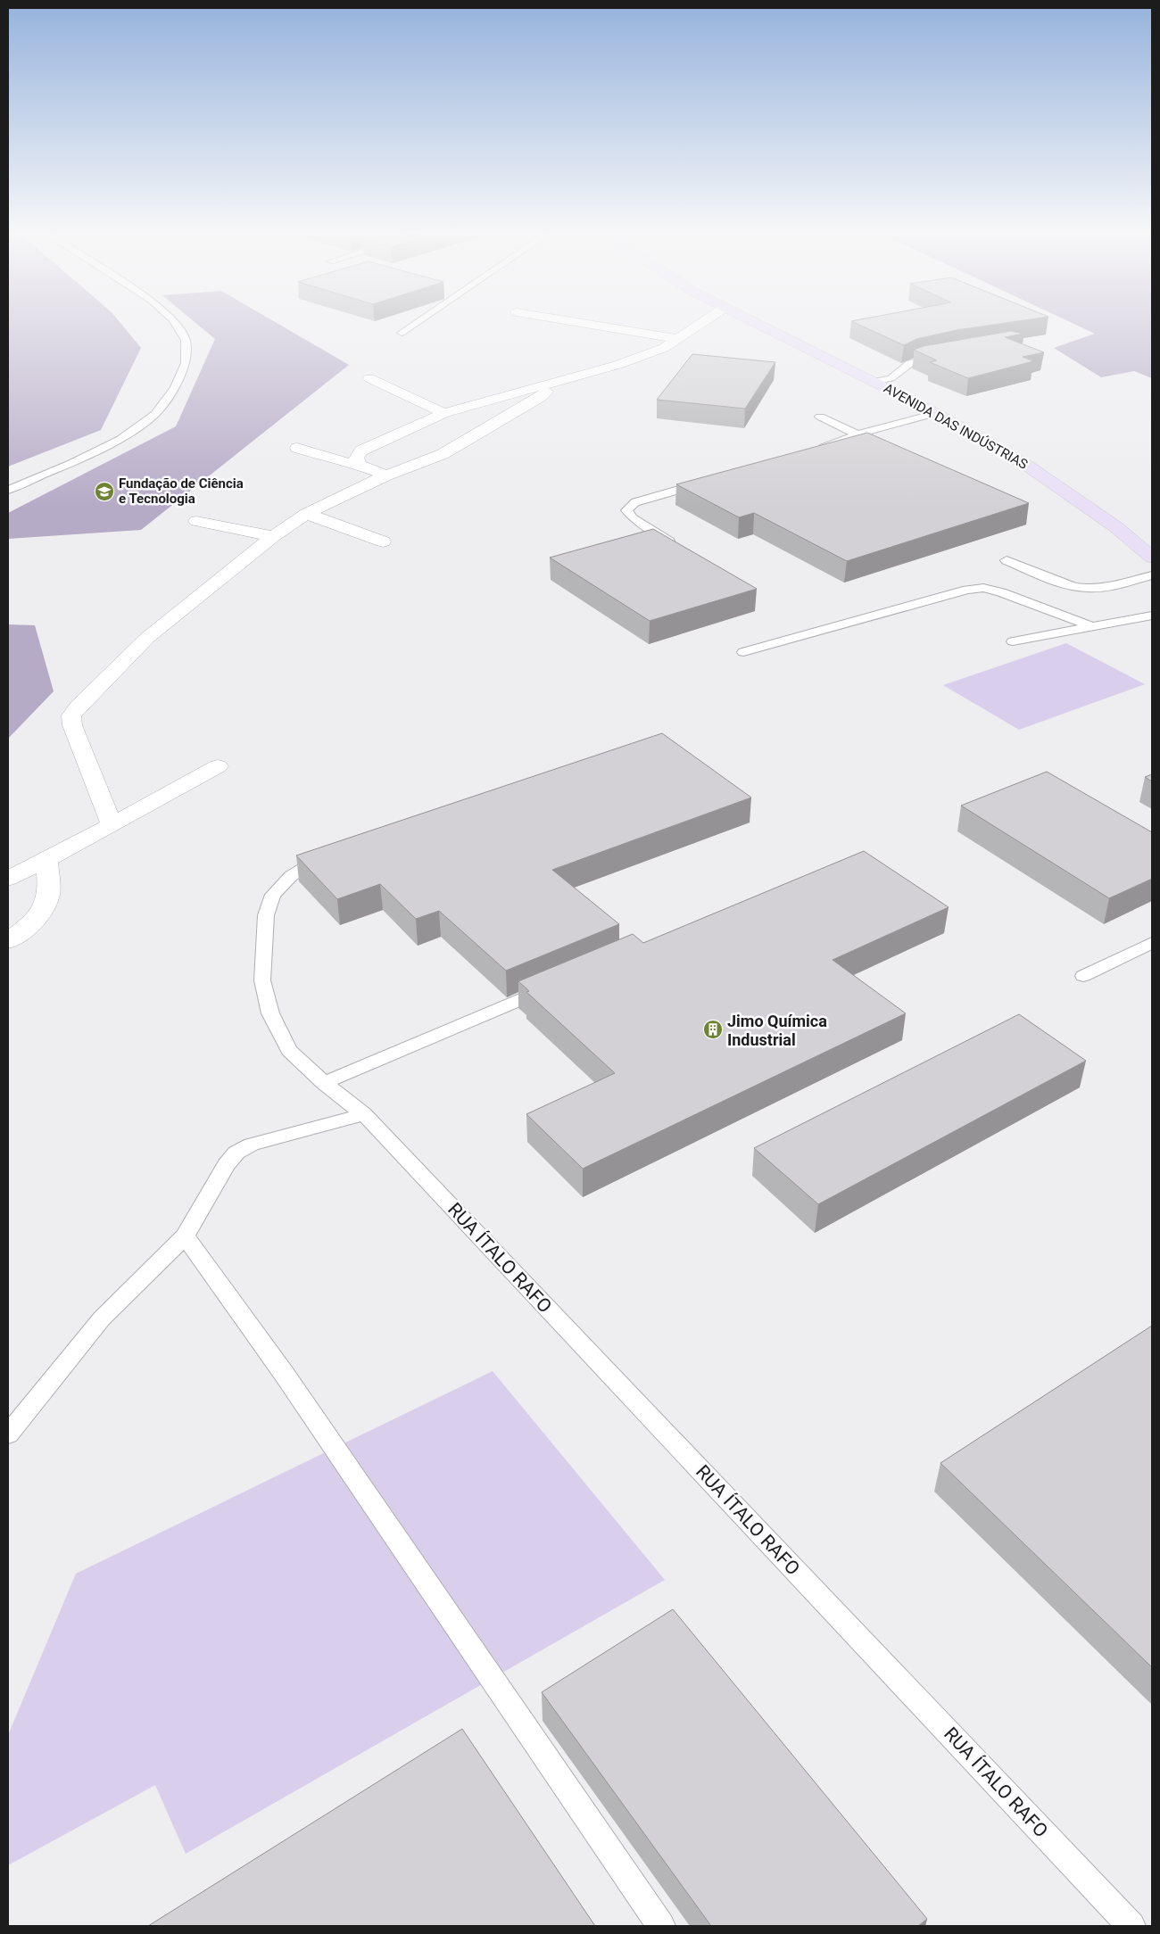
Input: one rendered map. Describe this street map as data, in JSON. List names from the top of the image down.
{
  "streets": {
    "main road": ["AVENIDA DAS INDÚSTRIAS"],
    "lane": ["RUA ÍTALO RAFO"]
  },
  "places": {
    "school or university": ["Fundação de Ciência e Tecnologia"],
    "building": ["Jimo Química Industrial"]
  }
}
